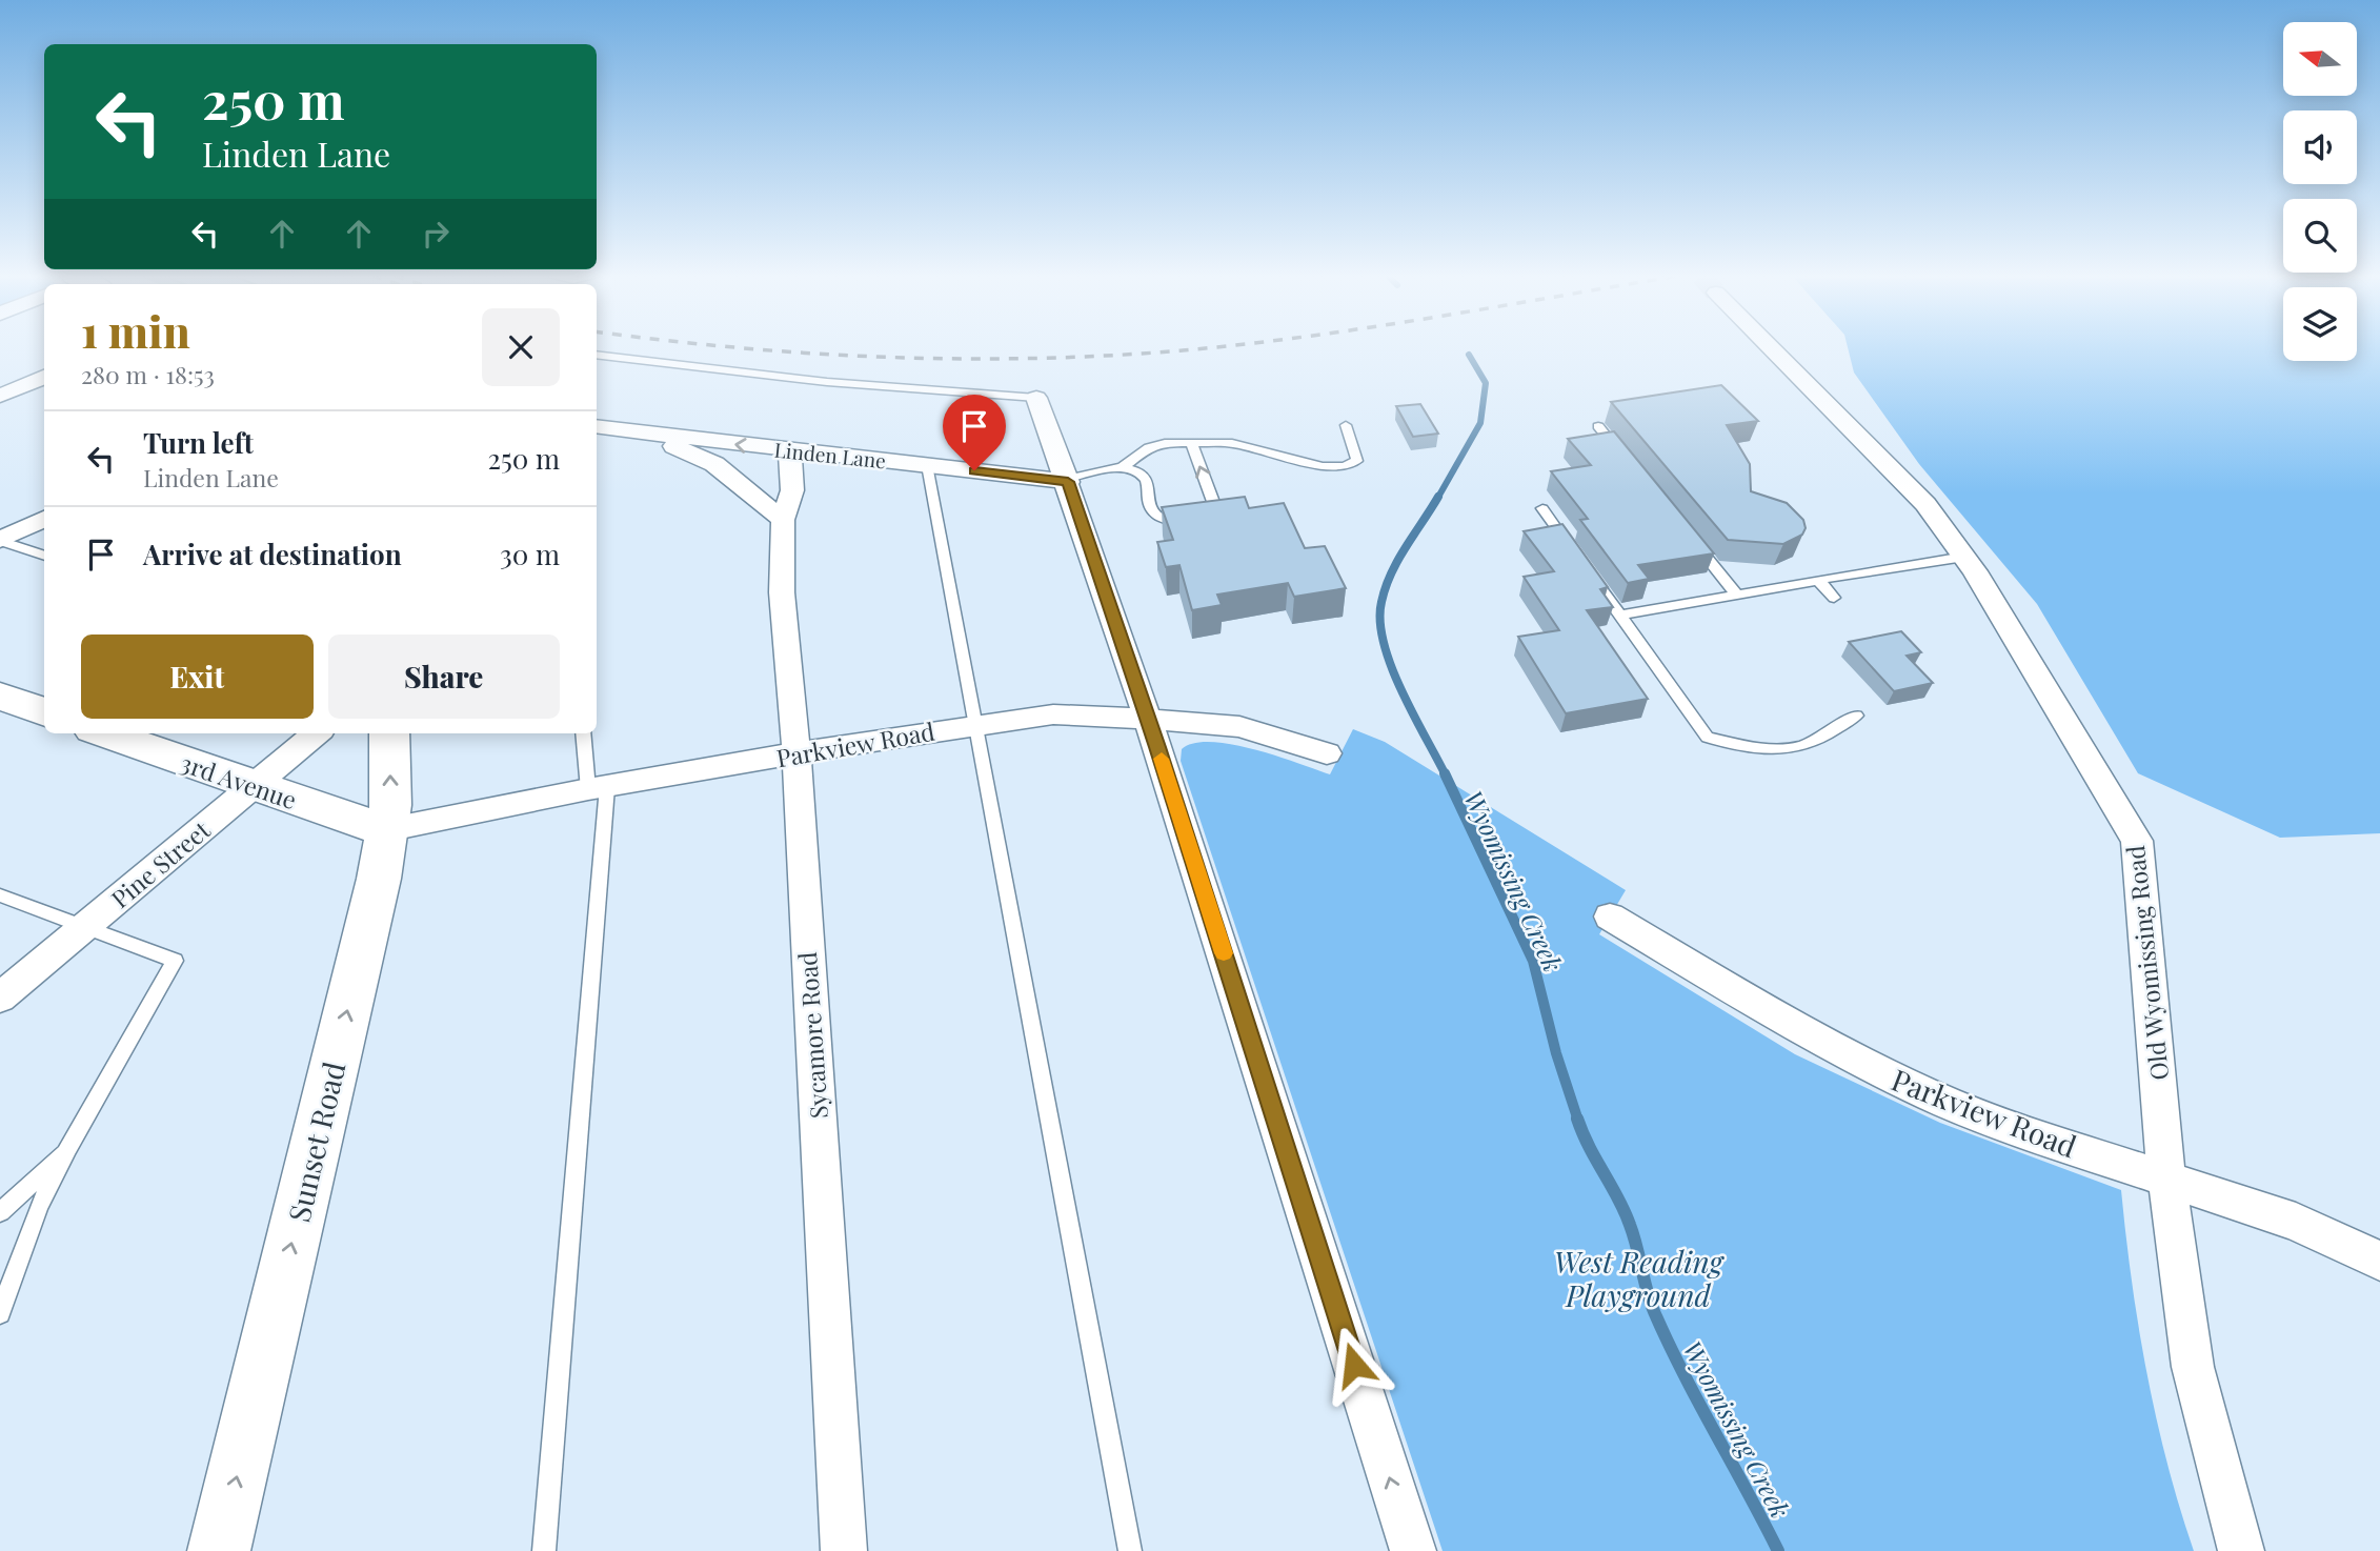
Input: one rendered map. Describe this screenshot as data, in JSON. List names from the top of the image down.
{
  "streets": {
    "street": [
      "Linden Lane",
      "Parkview Road",
      "3rd Avenue",
      "Pine Street",
      "Old Wyomissing Road",
      "Sycamore Road",
      "Sunset Road"
    ]
  },
  "crossings": [
    ["Linden Lane", "Sycamore Road"],
    ["Parkview Road", "3rd Avenue"],
    ["Parkview Road", "Old Wyomissing Road"],
    ["Parkview Road", "Sycamore Road"],
    ["Parkview Road", "Sunset Road"],
    ["3rd Avenue", "Pine Street"],
    ["3rd Avenue", "Sunset Road"]
  ],
  "one_way": ["Sunset Road"],
  "water": ["Wyomissing Creek"],
  "parks": ["West Reading Playground"],
  "north": "left",
  "page": {
    "turn": ["250 m", "Linden Lane"],
    "heading": ["1 min", "280 m · 18:53"],
    "list": [
      {
        "name": "Turn left",
        "note": "Linden Lane",
        "value": "250 m"
      },
      {
        "name": "Arrive at destination",
        "value": "30 m"
      }
    ],
    "buttons": ["Exit", "Share"]
  }
}
